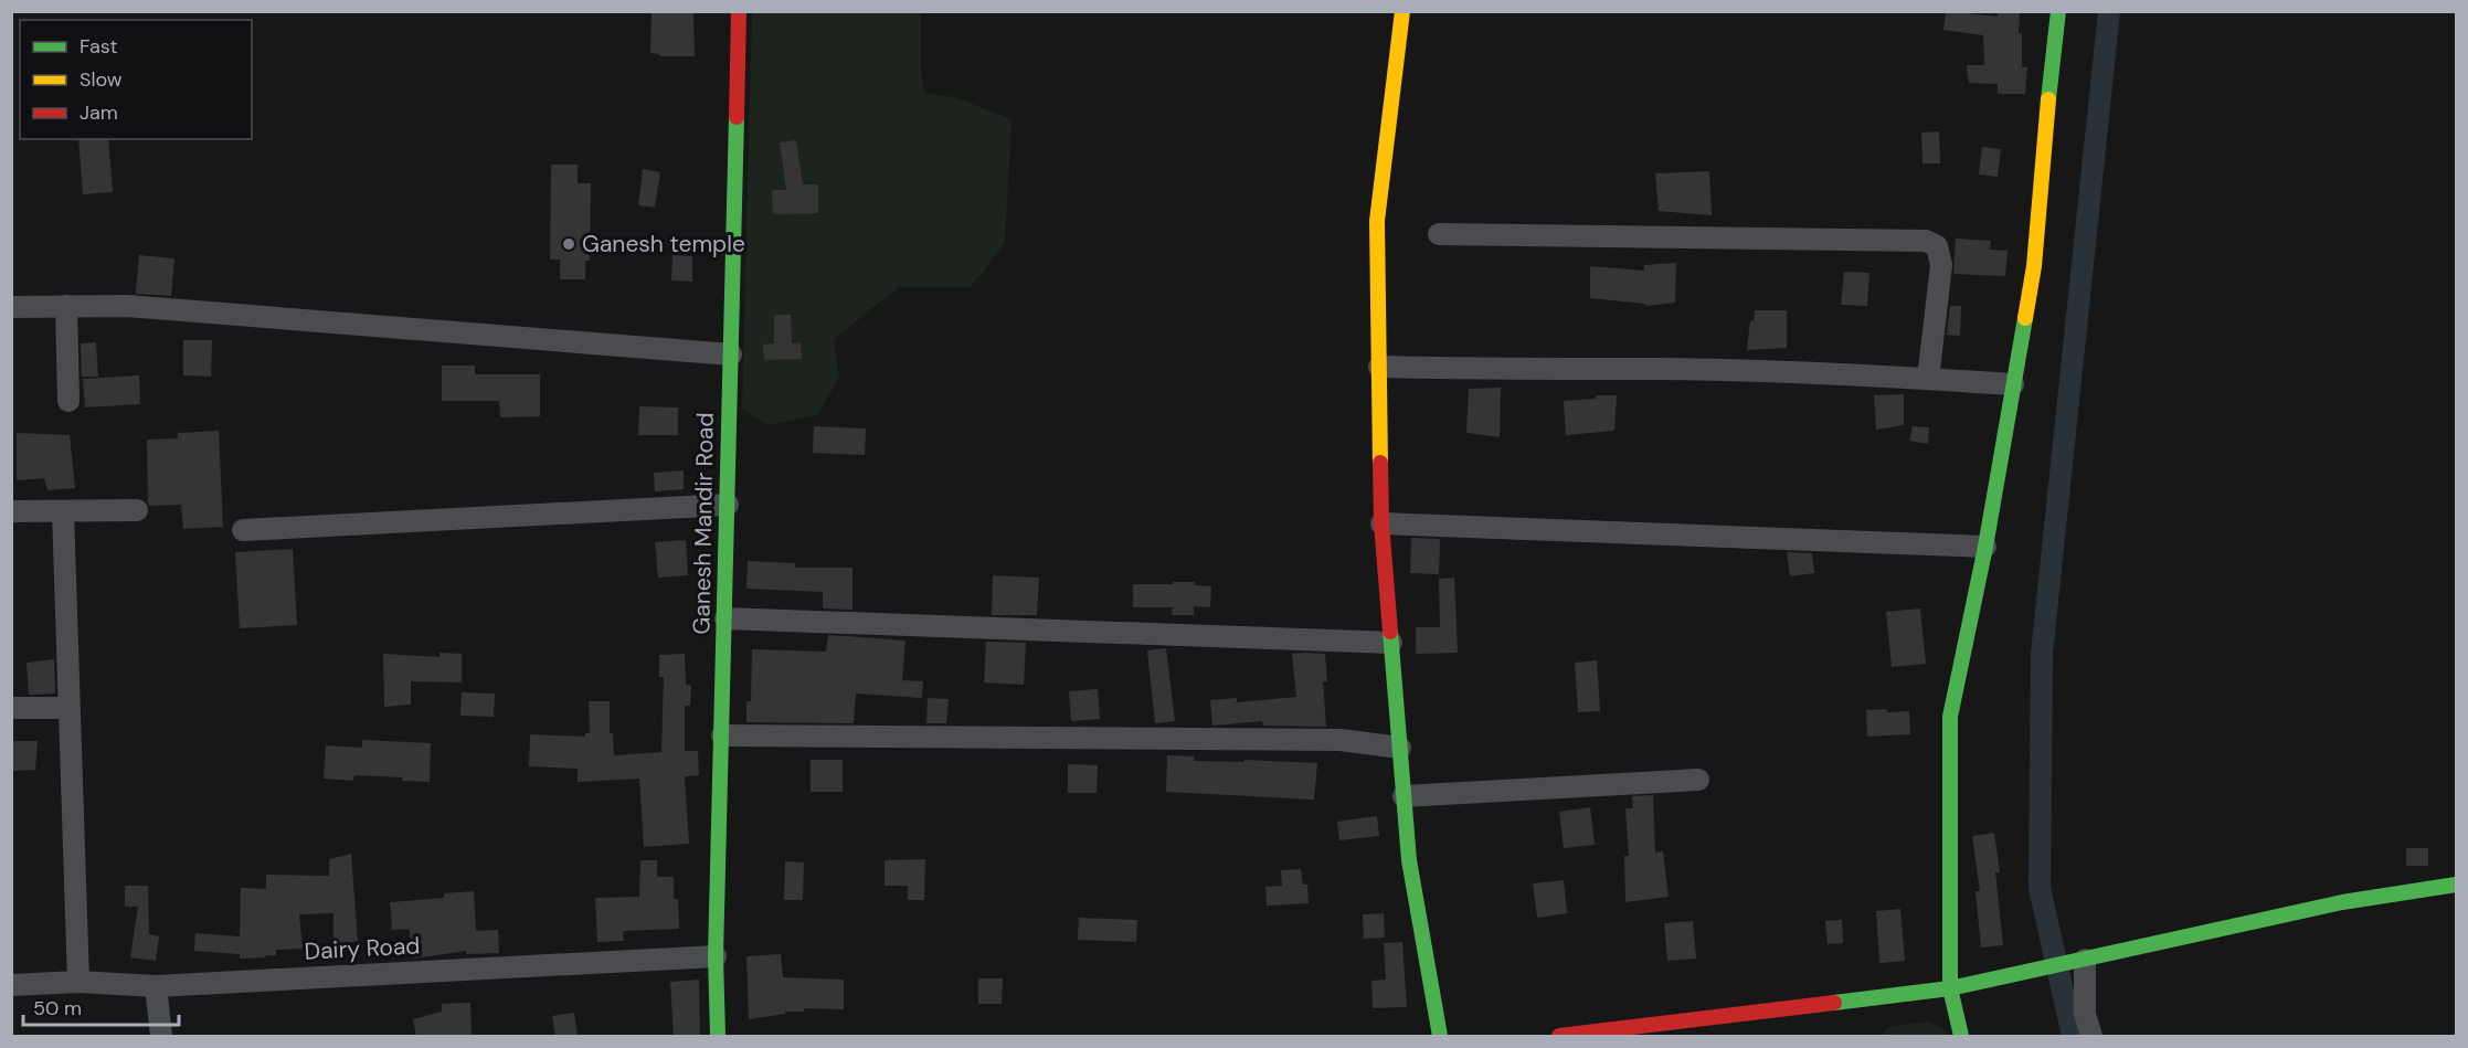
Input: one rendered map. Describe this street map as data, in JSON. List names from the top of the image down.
{
  "streets": {
    "street": ["Ganesh Mandir Road", "Dairy Road"]
  },
  "crossings": [
    ["Ganesh Mandir Road", "Dairy Road"]
  ],
  "places": ["Ganesh temple"],
  "legend": ["Fast", "Slow", "Jam"],
  "scale_bar": "50 m"
}
